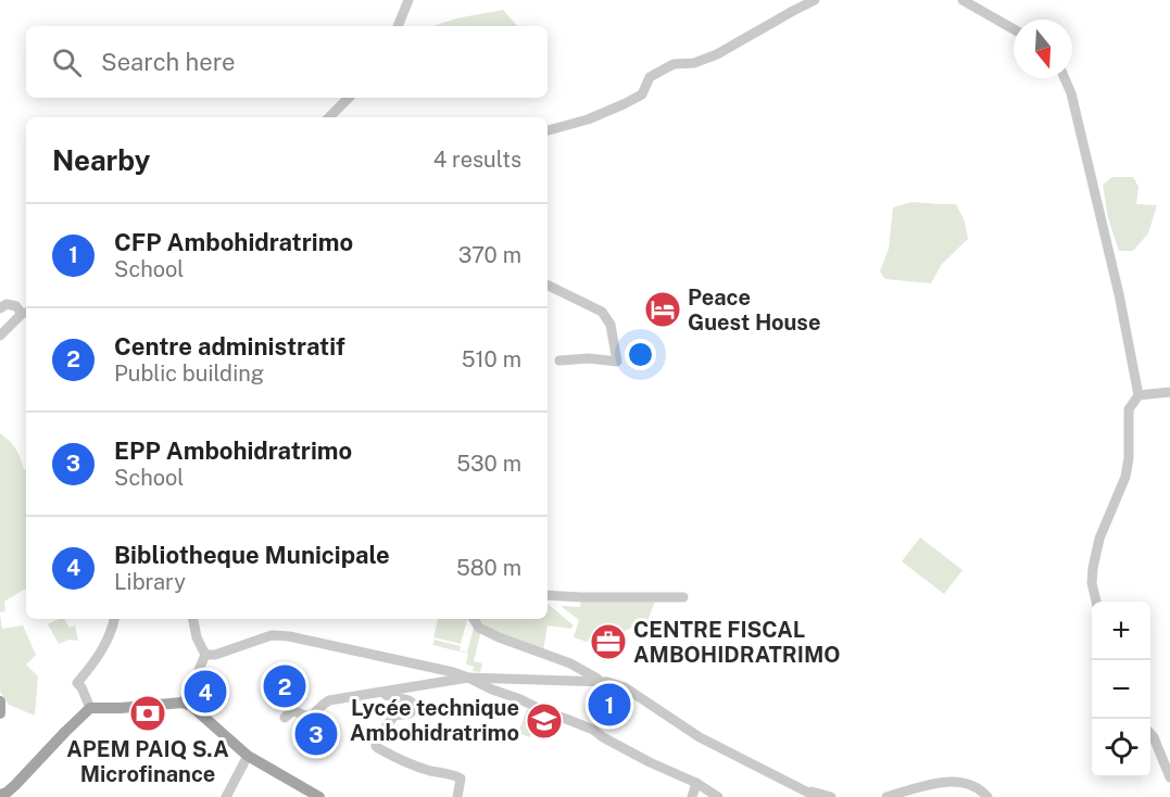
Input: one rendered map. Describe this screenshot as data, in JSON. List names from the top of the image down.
{
  "places": {
    "hotel": ["Peace Guest House"],
    "office": ["CENTRE FISCAL AMBOHIDRATRIMO"],
    "bank": ["APEM PAIQ S.A Microfinance"],
    "school or university": ["Lycée technique Ambohidratrimo"]
  },
  "north": "bottom",
  "page": {
    "search": "Search here",
    "heading": ["Nearby", "4 results"],
    "list": [
      {
        "mark": "1",
        "name": "CFP Ambohidratrimo",
        "note": "School",
        "value": "370 m"
      },
      {
        "mark": "2",
        "name": "Centre administratif",
        "note": "Public building",
        "value": "510 m"
      },
      {
        "mark": "3",
        "name": "EPP Ambohidratrimo",
        "note": "School",
        "value": "530 m"
      },
      {
        "mark": "4",
        "name": "Bibliotheque Municipale",
        "note": "Library",
        "value": "580 m"
      }
    ],
    "map_buttons": ["+", "−"],
    "pins": [
      "2",
      "4",
      "1",
      "3"
    ]
  }
}
